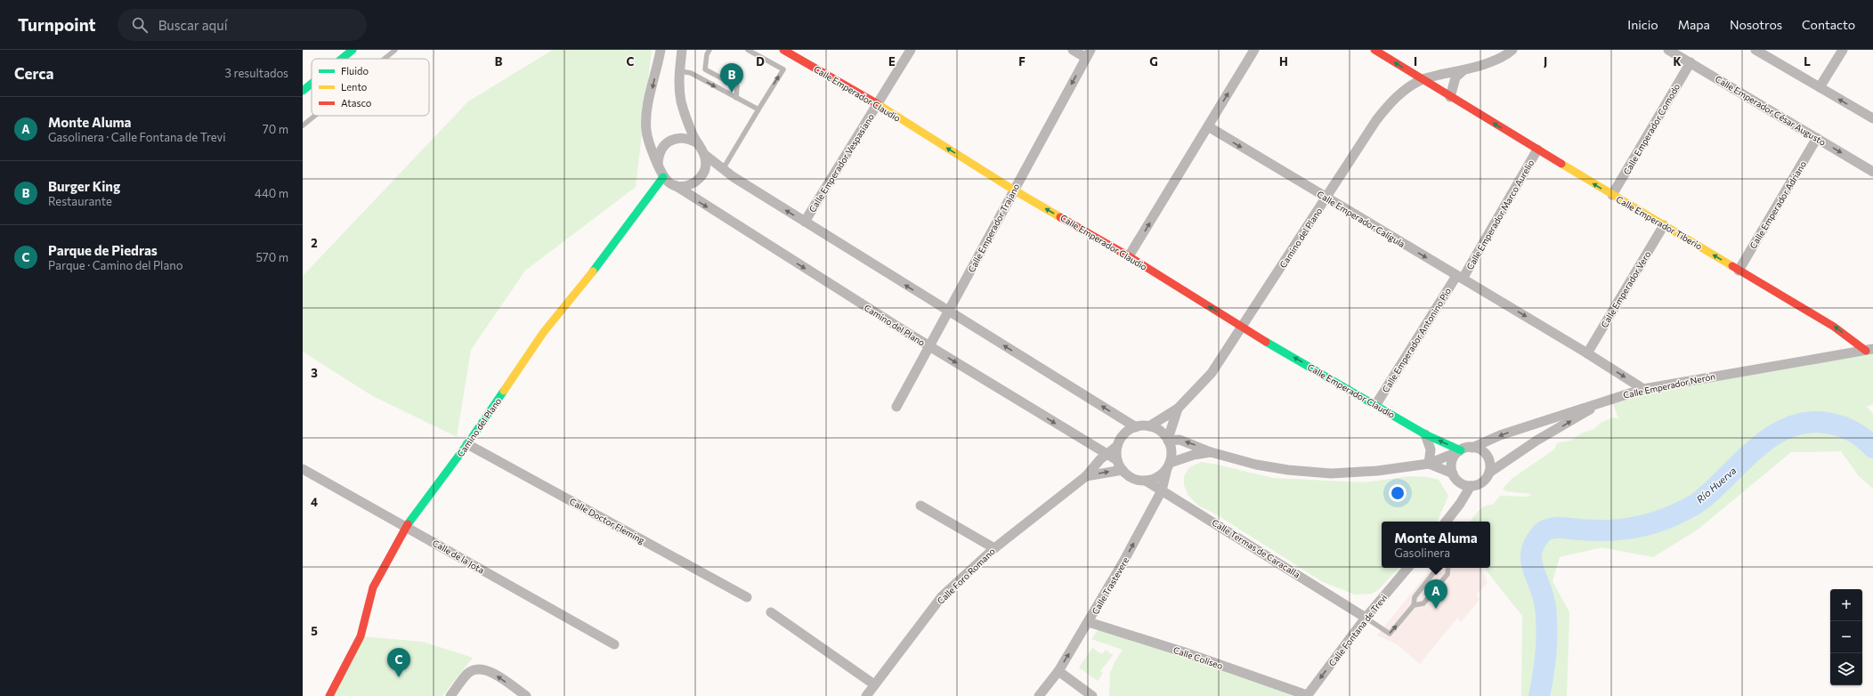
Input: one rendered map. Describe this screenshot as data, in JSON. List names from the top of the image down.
{
  "streets": {
    "main road": ["Calle Emperador Claudio", "Calle Emperador Tiberio", "Camino del Plano"],
    "street": [
      "Calle Emperador César Augusto",
      "Calle Emperador Comodo",
      "Calle Emperador Vespasiano",
      "Calle Emperador Adriano",
      "Calle Emperador Marco Aurelio",
      "Calle Emperador Calígula",
      "Calle Emperador Trajano",
      "Calle Emperador Vero",
      "Calle Emperador Antonino Pio",
      "Calle Emperador Nerón",
      "Calle Doctor Fleming",
      "Calle Termas de Caracalla",
      "Calle de la Jota",
      "Calle Foro Romano",
      "Calle Trastevere",
      "Calle Fontana de Trevi",
      "Calle Coliseo"
    ]
  },
  "crossings": [
    ["Calle Emperador Claudio", "Calle Emperador Vespasiano"],
    ["Calle Emperador Claudio", "Calle Emperador Trajano"],
    ["Calle Emperador Claudio", "Camino del Plano"],
    ["Calle Emperador Claudio", "Calle Emperador Antonino Pio"],
    ["Calle Emperador Claudio", "Calle Emperador Nerón"],
    ["Calle Emperador César Augusto", "Calle Emperador Comodo"],
    ["Calle Emperador César Augusto", "Calle Emperador Adriano"],
    ["Calle Emperador Comodo", "Calle Emperador Tiberio"],
    ["Calle Emperador Adriano", "Calle Emperador Tiberio"],
    ["Calle Emperador Marco Aurelio", "Calle Emperador Calígula"],
    ["Calle Emperador Marco Aurelio", "Calle Emperador Tiberio"],
    ["Calle Emperador Marco Aurelio", "Calle Emperador Antonino Pio"],
    ["Calle Emperador Calígula", "Camino del Plano"],
    ["Calle Emperador Calígula", "Calle Emperador Vero"],
    ["Calle Emperador Calígula", "Calle Emperador Antonino Pio"],
    ["Calle Emperador Calígula", "Calle Emperador Nerón"],
    ["Calle Emperador Tiberio", "Camino del Plano"],
    ["Calle Emperador Tiberio", "Calle Emperador Vero"],
    ["Calle Emperador Tiberio", "Calle Emperador Nerón"],
    ["Calle Emperador Trajano", "Camino del Plano"],
    ["Camino del Plano", "Calle Doctor Fleming"],
    ["Camino del Plano", "Calle Termas de Caracalla"],
    ["Camino del Plano", "Calle de la Jota"],
    ["Camino del Plano", "Calle Foro Romano"],
    ["Camino del Plano", "Calle Trastevere"],
    ["Calle Termas de Caracalla", "Calle Foro Romano"],
    ["Calle Termas de Caracalla", "Calle Trastevere"],
    ["Calle Termas de Caracalla", "Calle Fontana de Trevi"],
    ["Calle Foro Romano", "Calle Trastevere"],
    ["Calle Trastevere", "Calle Coliseo"],
    ["Calle Fontana de Trevi", "Calle Coliseo"]
  ],
  "one_way": [
    "Calle Emperador Claudio",
    "Calle Emperador Calígula",
    "Calle Emperador Tiberio",
    "Calle Emperador Trajano",
    "Calle Trastevere",
    "Calle Fontana de Trevi"
  ],
  "water": ["Río Huerva"],
  "legend": ["Fluido", "Lento", "Atasco"],
  "page": {
    "header": "Turnpoint",
    "search": "Buscar aquí",
    "nav": [
      "Inicio",
      "Mapa",
      "Nosotros",
      "Contacto"
    ],
    "heading": ["Cerca", "3 resultados"],
    "pins": ["B", "A", "C"],
    "list": [
      {
        "mark": "A",
        "name": "Monte Aluma",
        "note": "Gasolinera · Calle Fontana de Trevi",
        "value": "70 m"
      },
      {
        "mark": "B",
        "name": "Burger King",
        "note": "Restaurante",
        "value": "440 m"
      },
      {
        "mark": "C",
        "name": "Parque de Piedras",
        "note": "Parque · Camino del Plano",
        "value": "570 m"
      }
    ],
    "popup": ["Monte Aluma", "Gasolinera"],
    "map_buttons": ["+", "−"]
  },
  "grid": {
    "columns": [
      "B",
      "C",
      "D",
      "E",
      "F",
      "G",
      "H",
      "I",
      "J",
      "K",
      "L"
    ],
    "rows": [
      "2",
      "3",
      "4",
      "5"
    ]
  }
}
